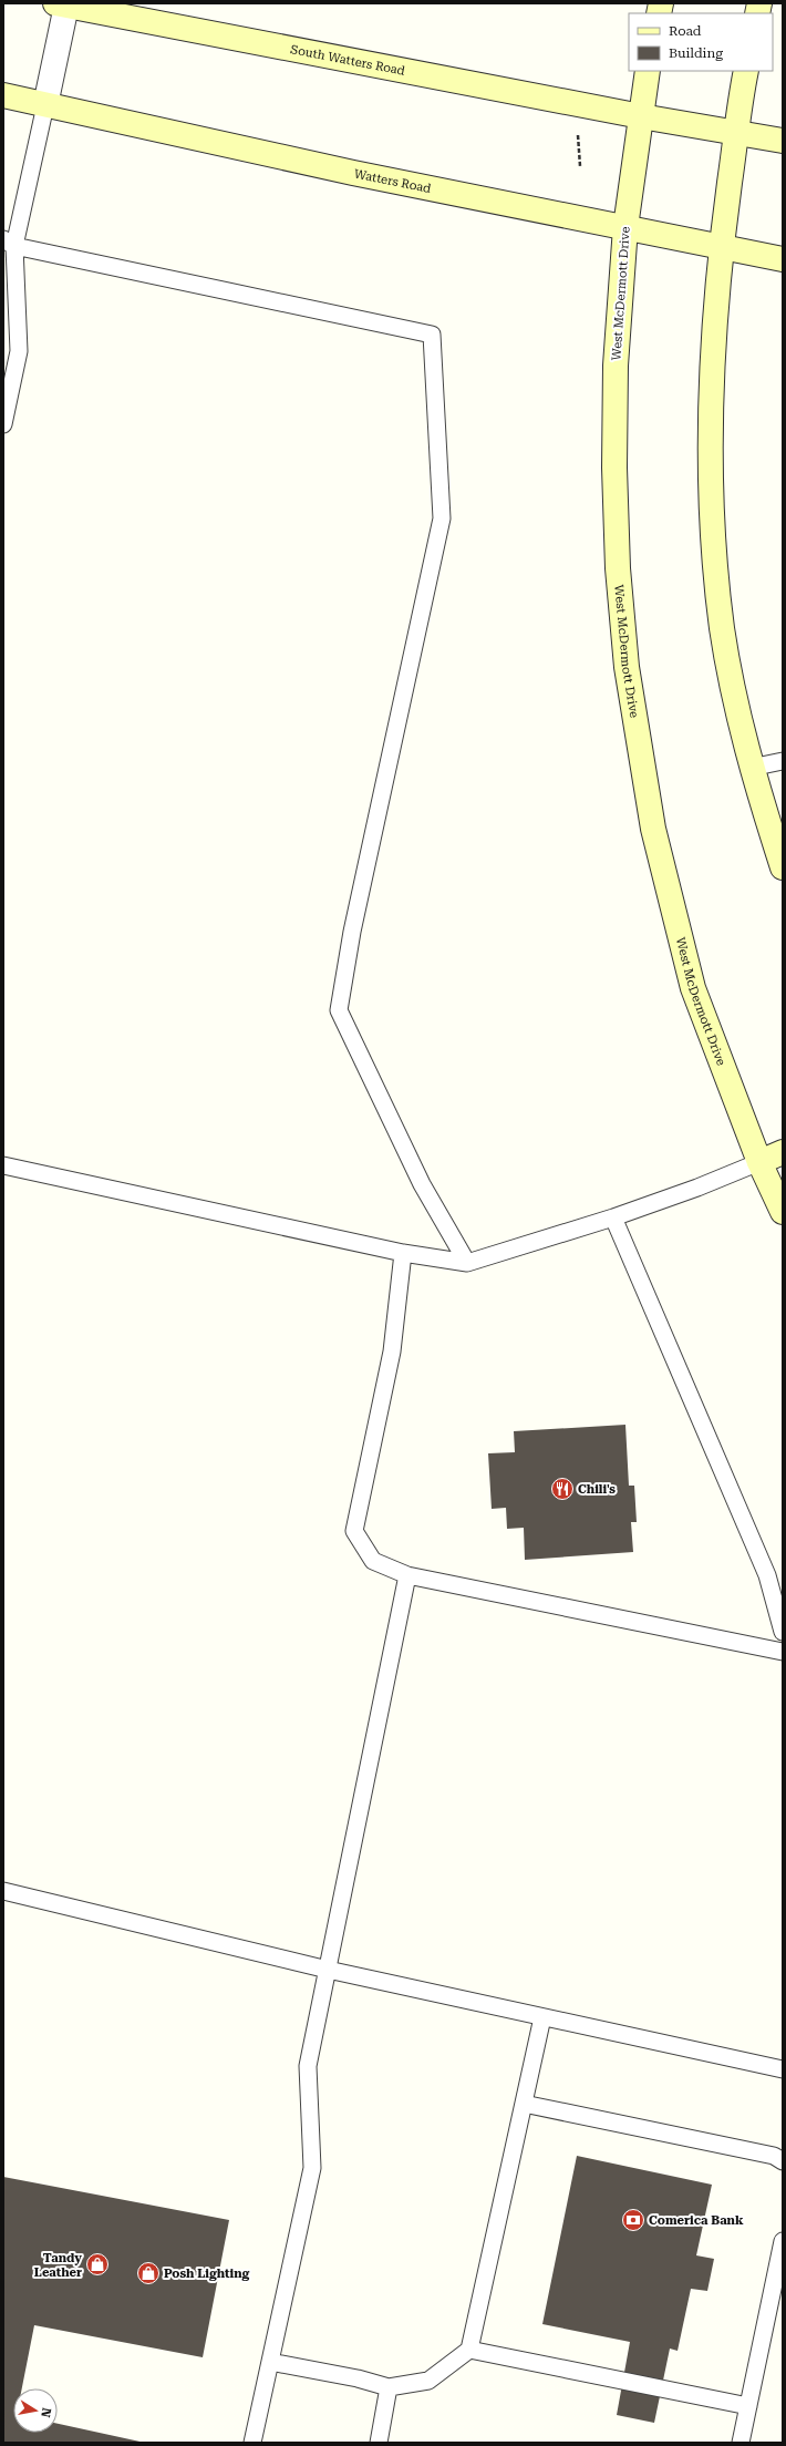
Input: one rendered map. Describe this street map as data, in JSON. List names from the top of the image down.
{
  "streets": {
    "main road": ["South Watters Road", "Watters Road", "West McDermott Drive"]
  },
  "crossings": [
    ["South Watters Road", "West McDermott Drive"],
    ["Watters Road", "West McDermott Drive"]
  ],
  "places": {
    "restaurant": ["Chili's"],
    "bank": ["Comerica Bank"],
    "shop": ["Tandy Leather", "Posh Lighting"]
  },
  "legend": ["Road", "Building"],
  "north": "right"
}
